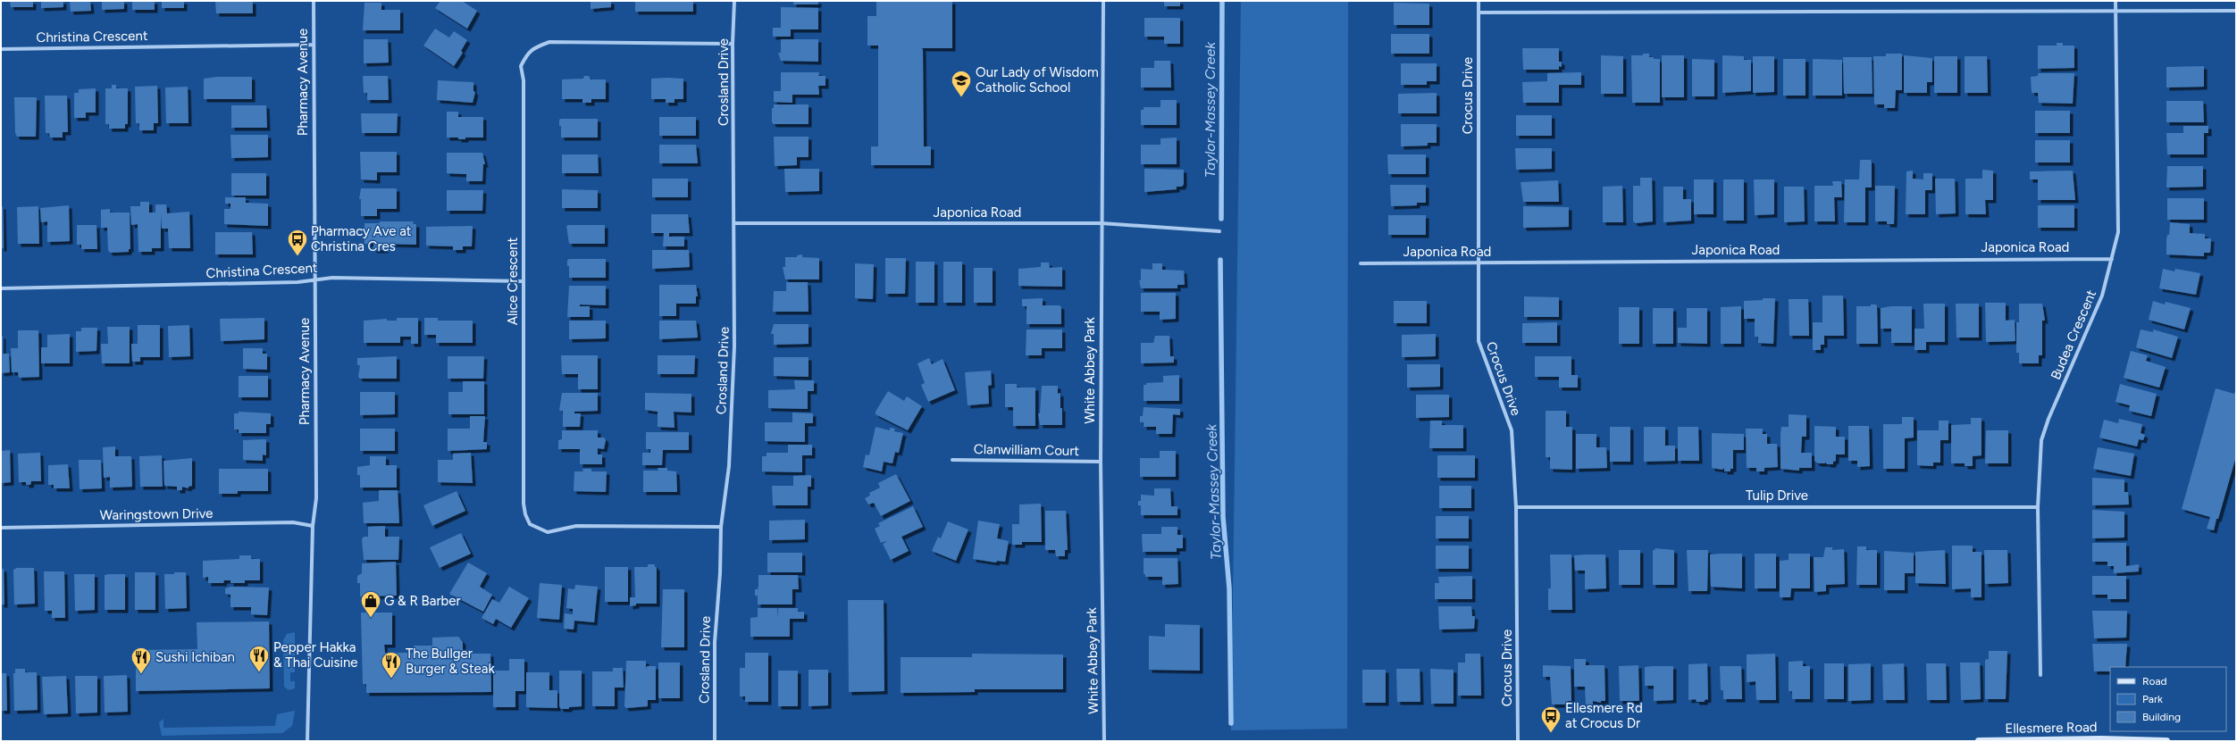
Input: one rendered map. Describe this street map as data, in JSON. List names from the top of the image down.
{
  "streets": {
    "main road": ["Ellesmere Road"],
    "street": [
      "Christina Crescent",
      "Pharmacy Avenue",
      "Crosland Drive",
      "Crocus Drive",
      "Japonica Road",
      "Alice Crescent",
      "Budea Crescent",
      "White Abbey Park",
      "Clanwilliam Court",
      "Tulip Drive",
      "Waringstown Drive"
    ]
  },
  "crossings": [
    ["Christina Crescent", "Pharmacy Avenue"],
    ["Christina Crescent", "Alice Crescent"],
    ["Pharmacy Avenue", "Waringstown Drive"],
    ["Crosland Drive", "Japonica Road"],
    ["Crosland Drive", "Alice Crescent"],
    ["Crocus Drive", "Japonica Road"],
    ["Crocus Drive", "Tulip Drive"],
    ["Japonica Road", "Budea Crescent"],
    ["Japonica Road", "White Abbey Park"],
    ["Budea Crescent", "Tulip Drive"],
    ["White Abbey Park", "Clanwilliam Court"]
  ],
  "water": ["Taylor-Massey Creek"],
  "places": {
    "school or university": ["Our Lady of Wisdom Catholic School"],
    "bus stop": ["Pharmacy Ave at Christina Cres", "Ellesmere Rd at Crocus Dr"],
    "shop": ["G & R Barber"],
    "restaurant": ["Pepper Hakka & Thai Cuisine", "Sushi Ichiban", "The Bullger Burger & Steak"]
  },
  "legend": ["Road", "Park", "Building"]
}
